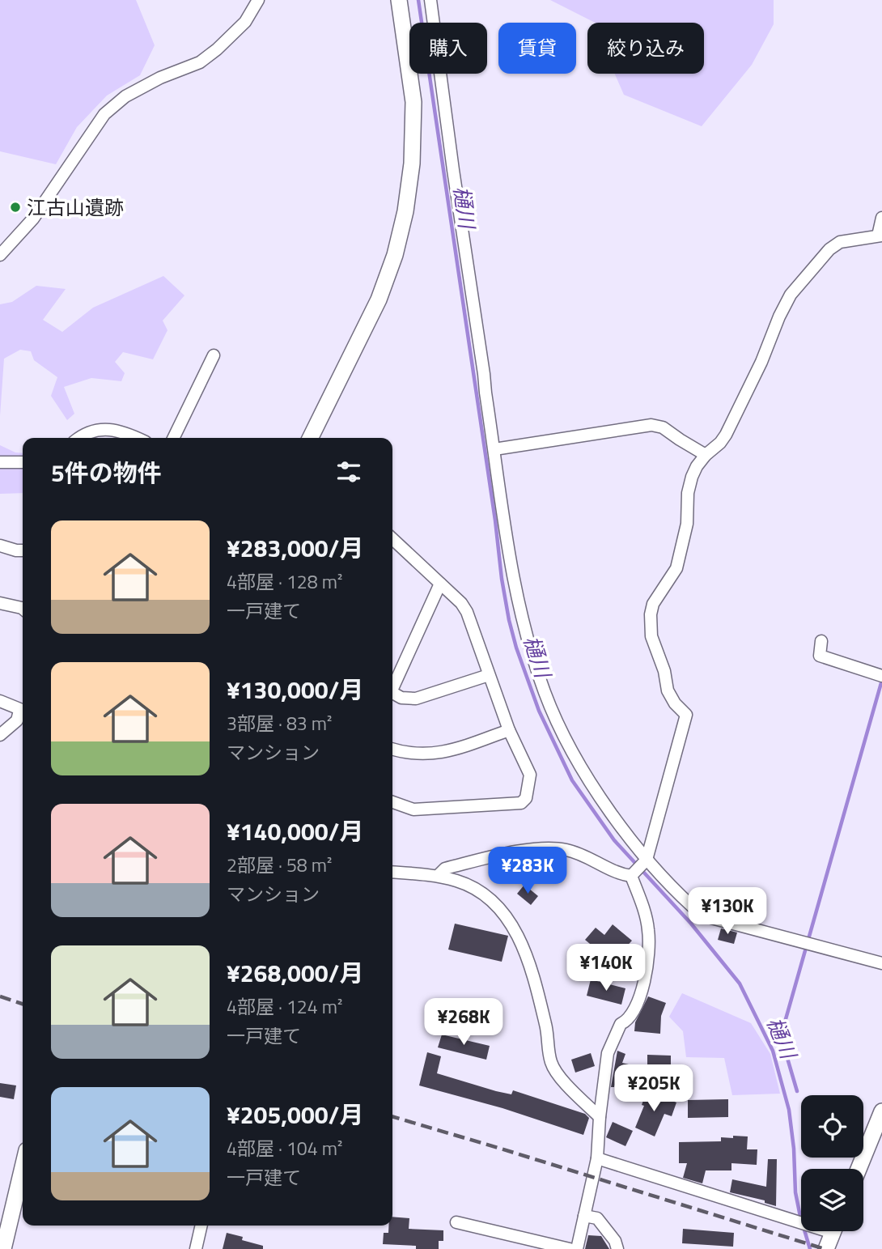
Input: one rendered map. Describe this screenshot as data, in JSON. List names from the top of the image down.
{
  "water": ["樋川"],
  "places": ["江古山遺跡"],
  "page": {
    "chip": ["購入", "賃貸", "絞り込み"],
    "heading": "5件の物件",
    "list": [
      {
        "name": "¥283,000/月",
        "note": "4部屋 · 128 m² · 一戸建て"
      },
      {
        "name": "¥130,000/月",
        "note": "3部屋 · 83 m² · マンション"
      },
      {
        "name": "¥140,000/月",
        "note": "2部屋 · 58 m² · マンション"
      },
      {
        "name": "¥268,000/月",
        "note": "4部屋 · 124 m² · 一戸建て"
      },
      {
        "name": "¥205,000/月",
        "note": "4部屋 · 104 m² · 一戸建て"
      }
    ],
    "price": [
      "¥283K",
      "¥130K",
      "¥140K",
      "¥268K",
      "¥205K"
    ]
  }
}
